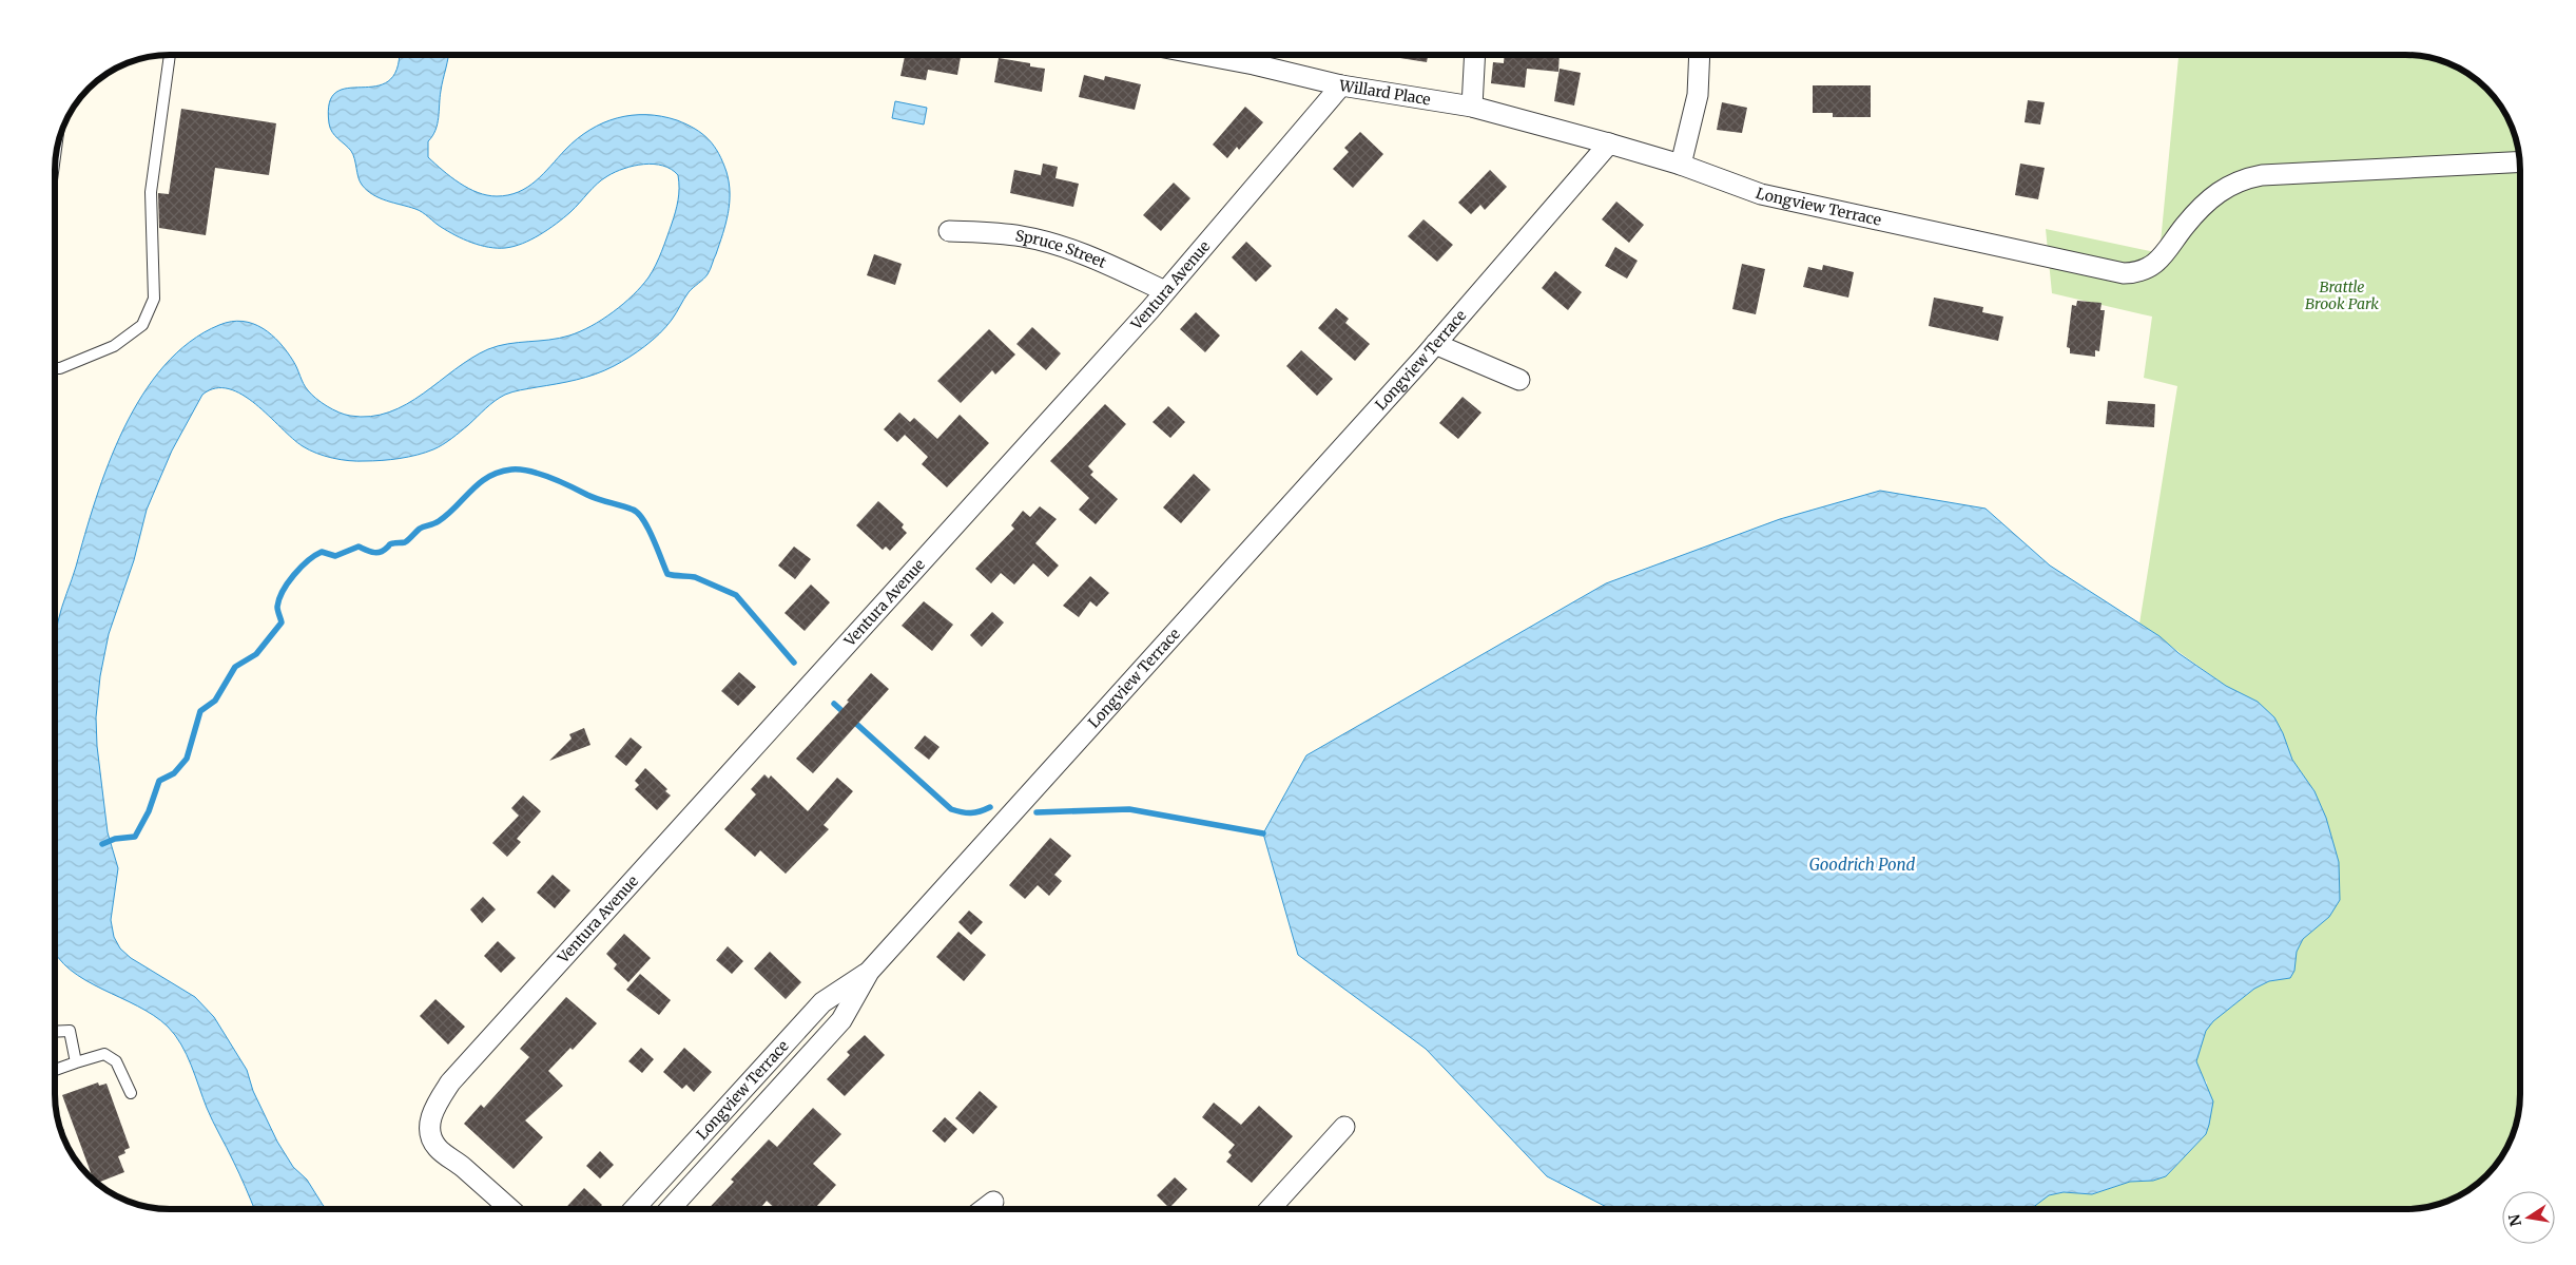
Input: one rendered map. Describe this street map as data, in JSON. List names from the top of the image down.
{
  "streets": {
    "street": [
      "Willard Place",
      "Longview Terrace",
      "Spruce Street",
      "Ventura Avenue"
    ]
  },
  "crossings": [
    ["Willard Place", "Longview Terrace"],
    ["Willard Place", "Ventura Avenue"],
    ["Spruce Street", "Ventura Avenue"]
  ],
  "water": ["Goodrich Pond"],
  "parks": ["Brattle Brook Park"],
  "north": "left"
}
